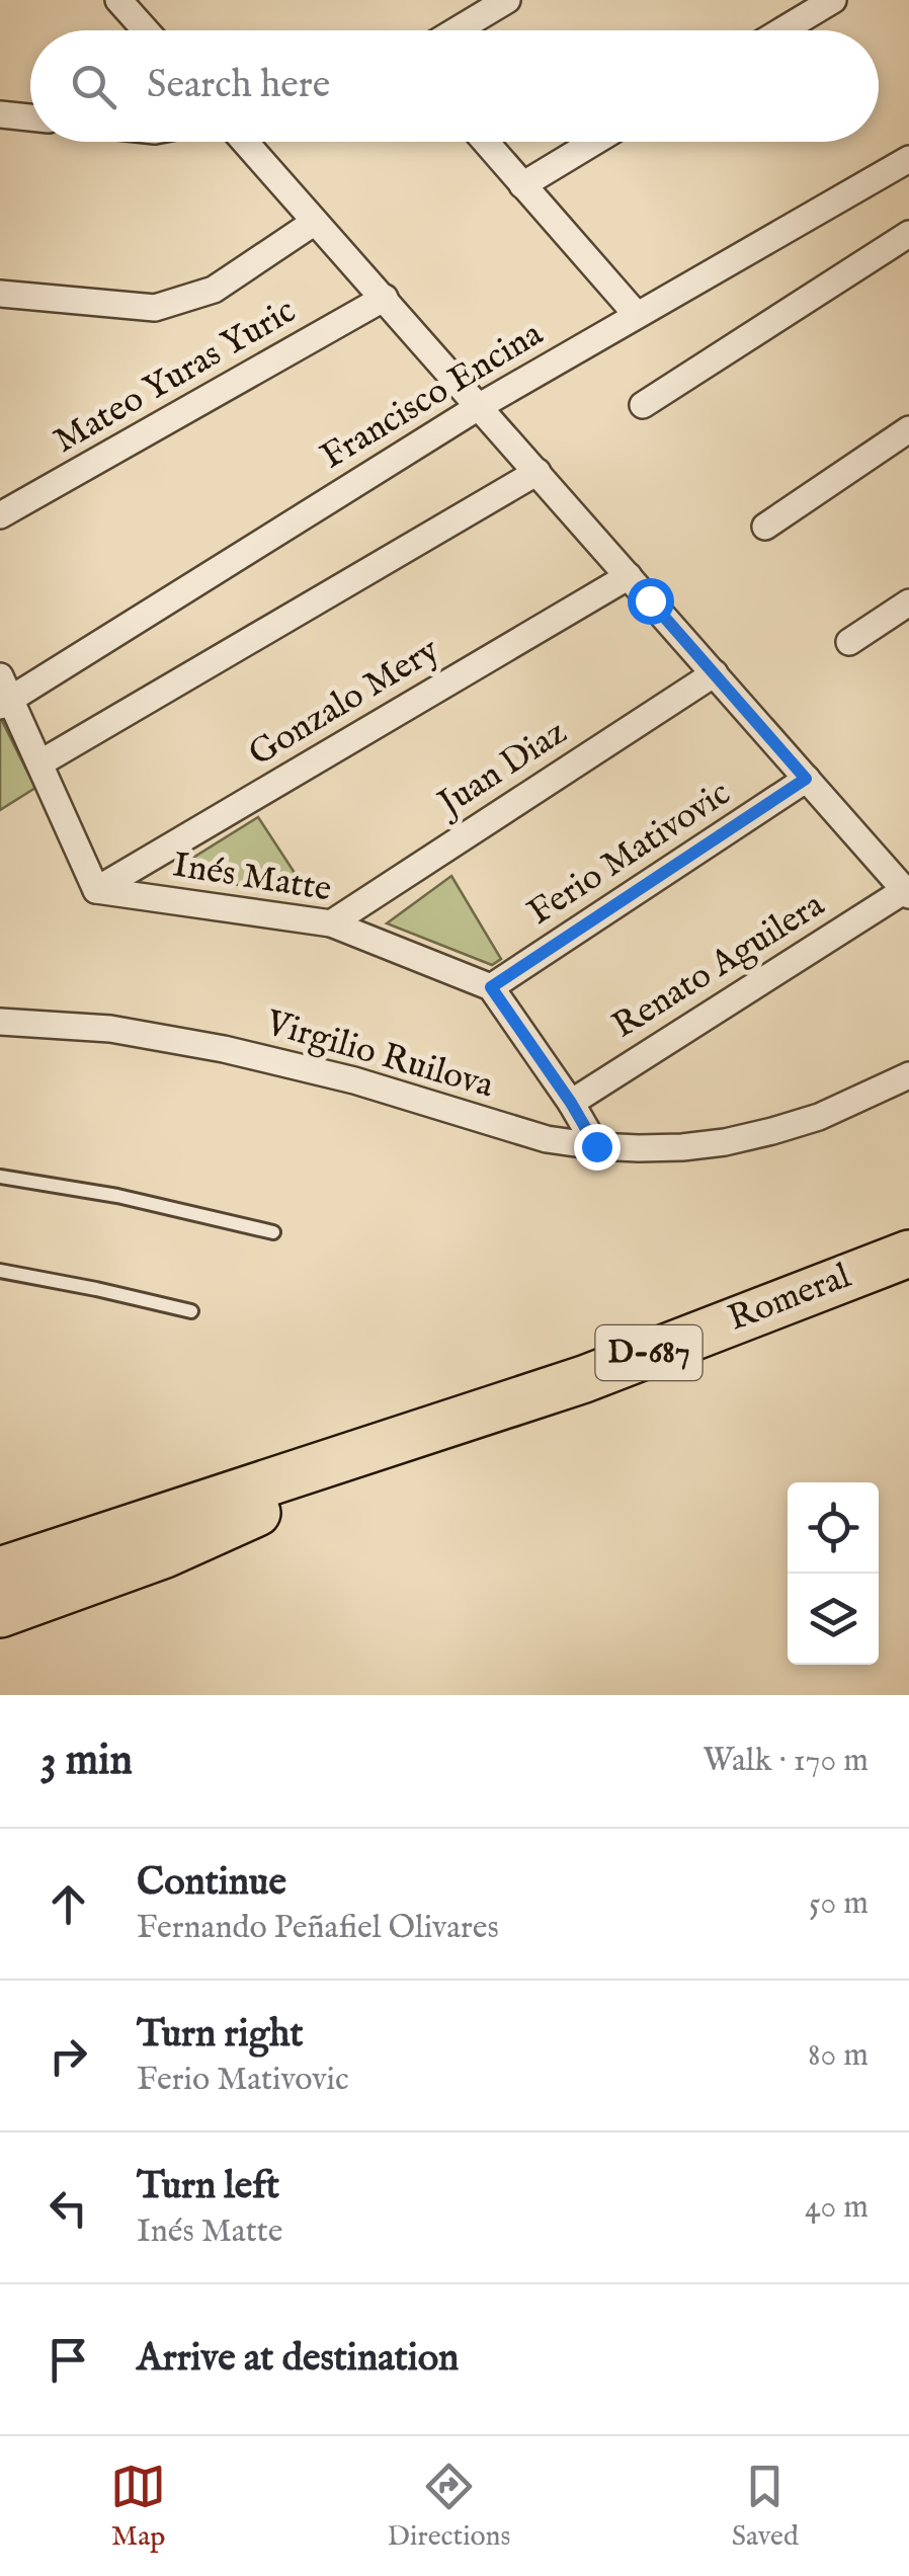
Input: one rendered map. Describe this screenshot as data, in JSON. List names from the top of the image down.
{
  "streets": {
    "highway": ["Romeral", "D-687"],
    "street": [
      "Mateo Yuras Yuric",
      "Francisco Encina",
      "Gonzalo Mery",
      "Juan Diaz",
      "Ferio Mativovic",
      "Inés Matte",
      "Renato Aguilera",
      "Virgilio Ruilova"
    ]
  },
  "crossings": [
    ["Gonzalo Mery", "Inés Matte"],
    ["Juan Diaz", "Inés Matte"],
    ["Ferio Mativovic", "Inés Matte"]
  ],
  "page": {
    "search": "Search here",
    "heading": ["3 min", "Walk · 170 m"],
    "list": [
      ["Continue", "Fernando Peñafiel Olivares", "50 m"],
      ["Turn right", "Ferio Mativovic", "80 m"],
      ["Turn left", "Inés Matte", "40 m"],
      "Arrive at destination"
    ],
    "nav": ["Map", "Directions", "Saved"]
  }
}
